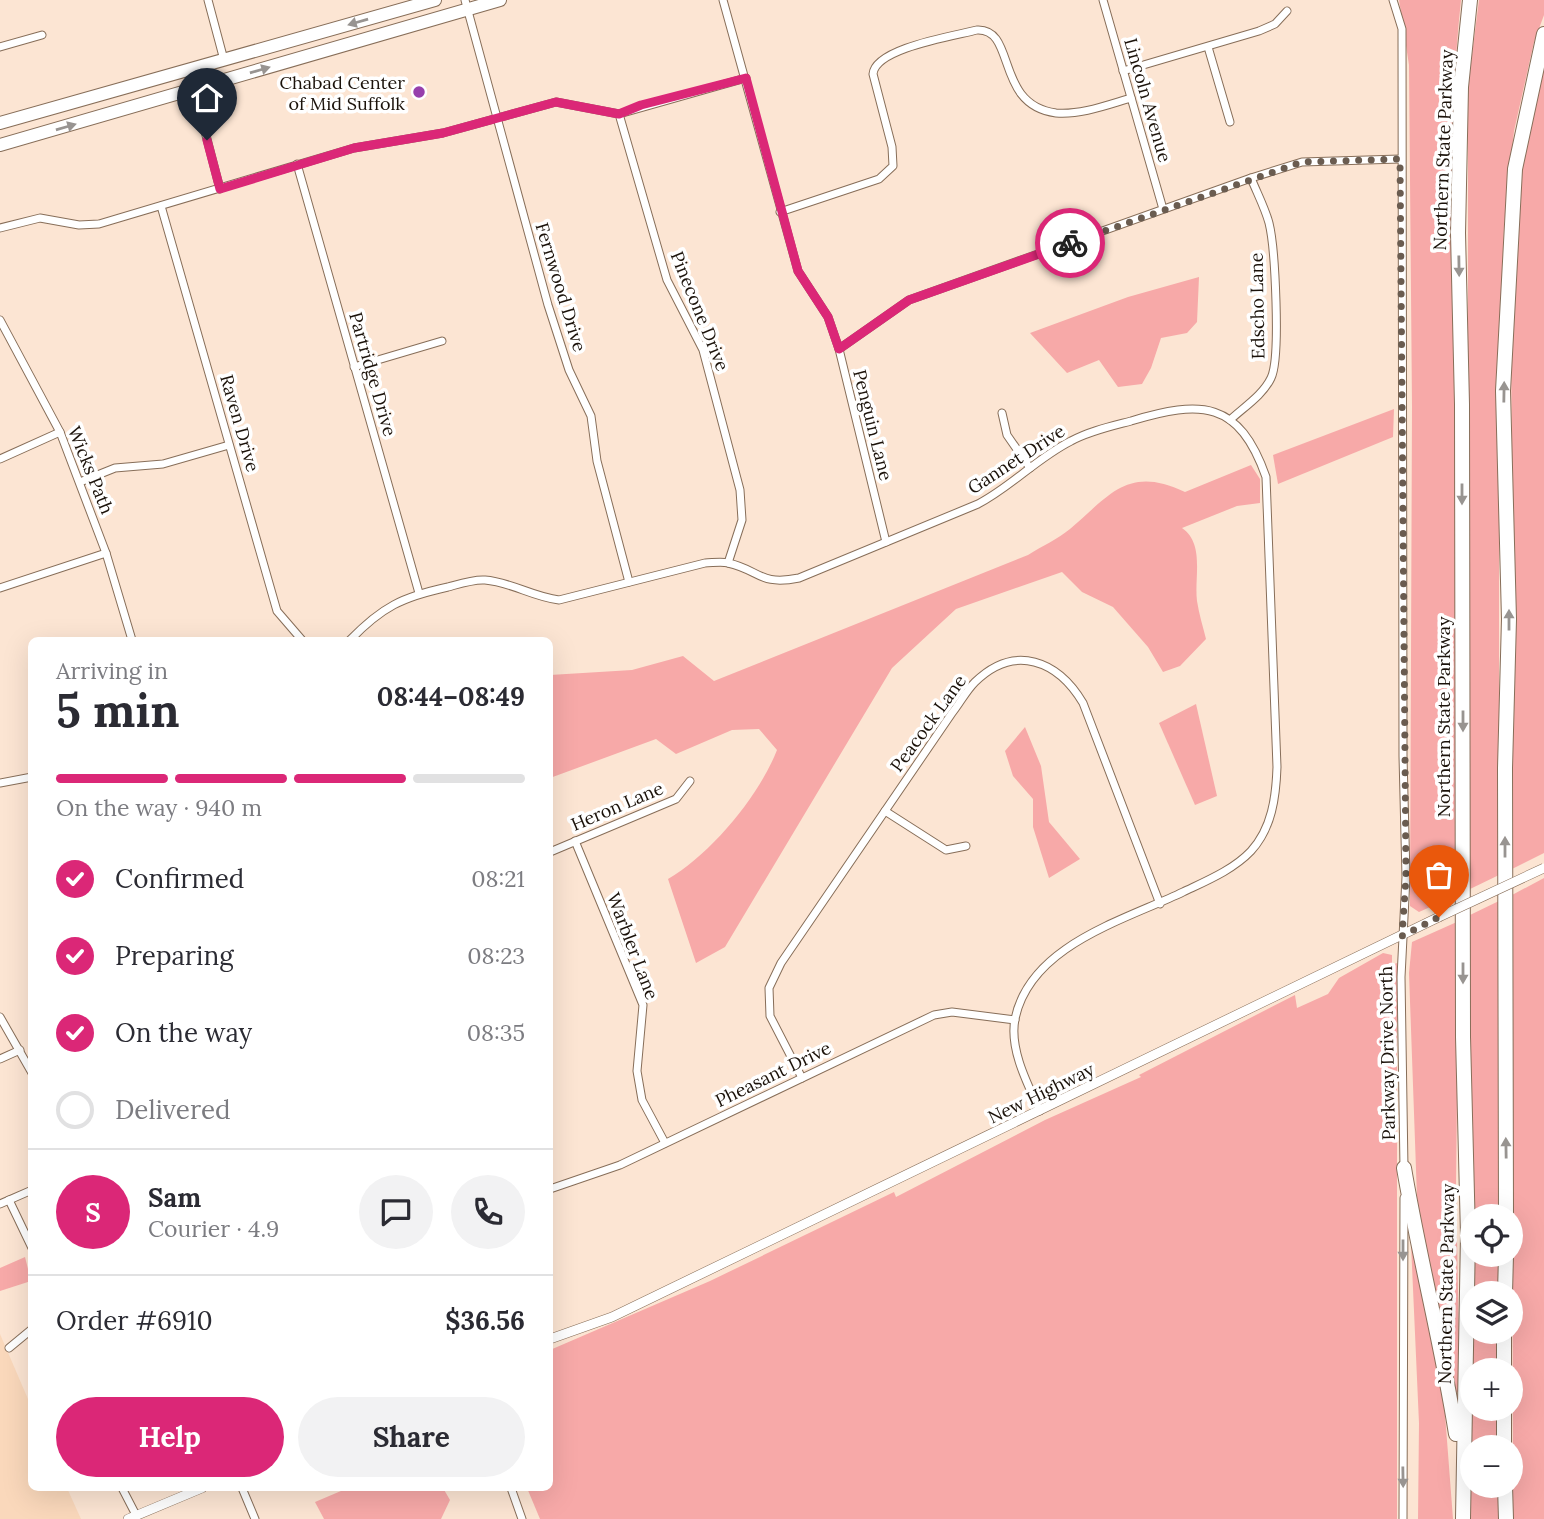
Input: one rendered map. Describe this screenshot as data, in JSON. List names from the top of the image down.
{
  "streets": {
    "highway": ["Northern State Parkway"],
    "street": [
      "Lincoln Avenue",
      "Fernwood Drive",
      "Edscho Lane",
      "Pinecone Drive",
      "Partridge Drive",
      "Raven Drive",
      "Penguin Lane",
      "Gannet Drive",
      "Wicks Path",
      "Peacock Lane",
      "Heron Lane",
      "Warbler Lane",
      "Parkway Drive North",
      "Pheasant Drive",
      "New Highway"
    ]
  },
  "crossings": [
    ["Fernwood Drive", "Gannet Drive"],
    ["Edscho Lane", "Gannet Drive"],
    ["Pinecone Drive", "Gannet Drive"],
    ["Partridge Drive", "Gannet Drive"],
    ["Penguin Lane", "Gannet Drive"],
    ["Peacock Lane", "Pheasant Drive"],
    ["Heron Lane", "Warbler Lane"],
    ["Warbler Lane", "Pheasant Drive"],
    ["Parkway Drive North", "New Highway"]
  ],
  "places": ["Chabad Center of Mid Suffolk"],
  "page": {
    "heading": ["5 min", "Arriving in", "08:44–08:49"],
    "panel": [
      "Sam",
      "Courier · 4.9",
      "Order #6910",
      "$36.56"
    ],
    "bar": "On the way · 940 m",
    "list": [
      ["Confirmed", "08:21"],
      ["Preparing", "08:23"],
      ["On the way", "08:35"],
      "Delivered"
    ],
    "round": "S",
    "map_buttons": ["+", "−"],
    "buttons": ["Help", "Share"]
  }
}
